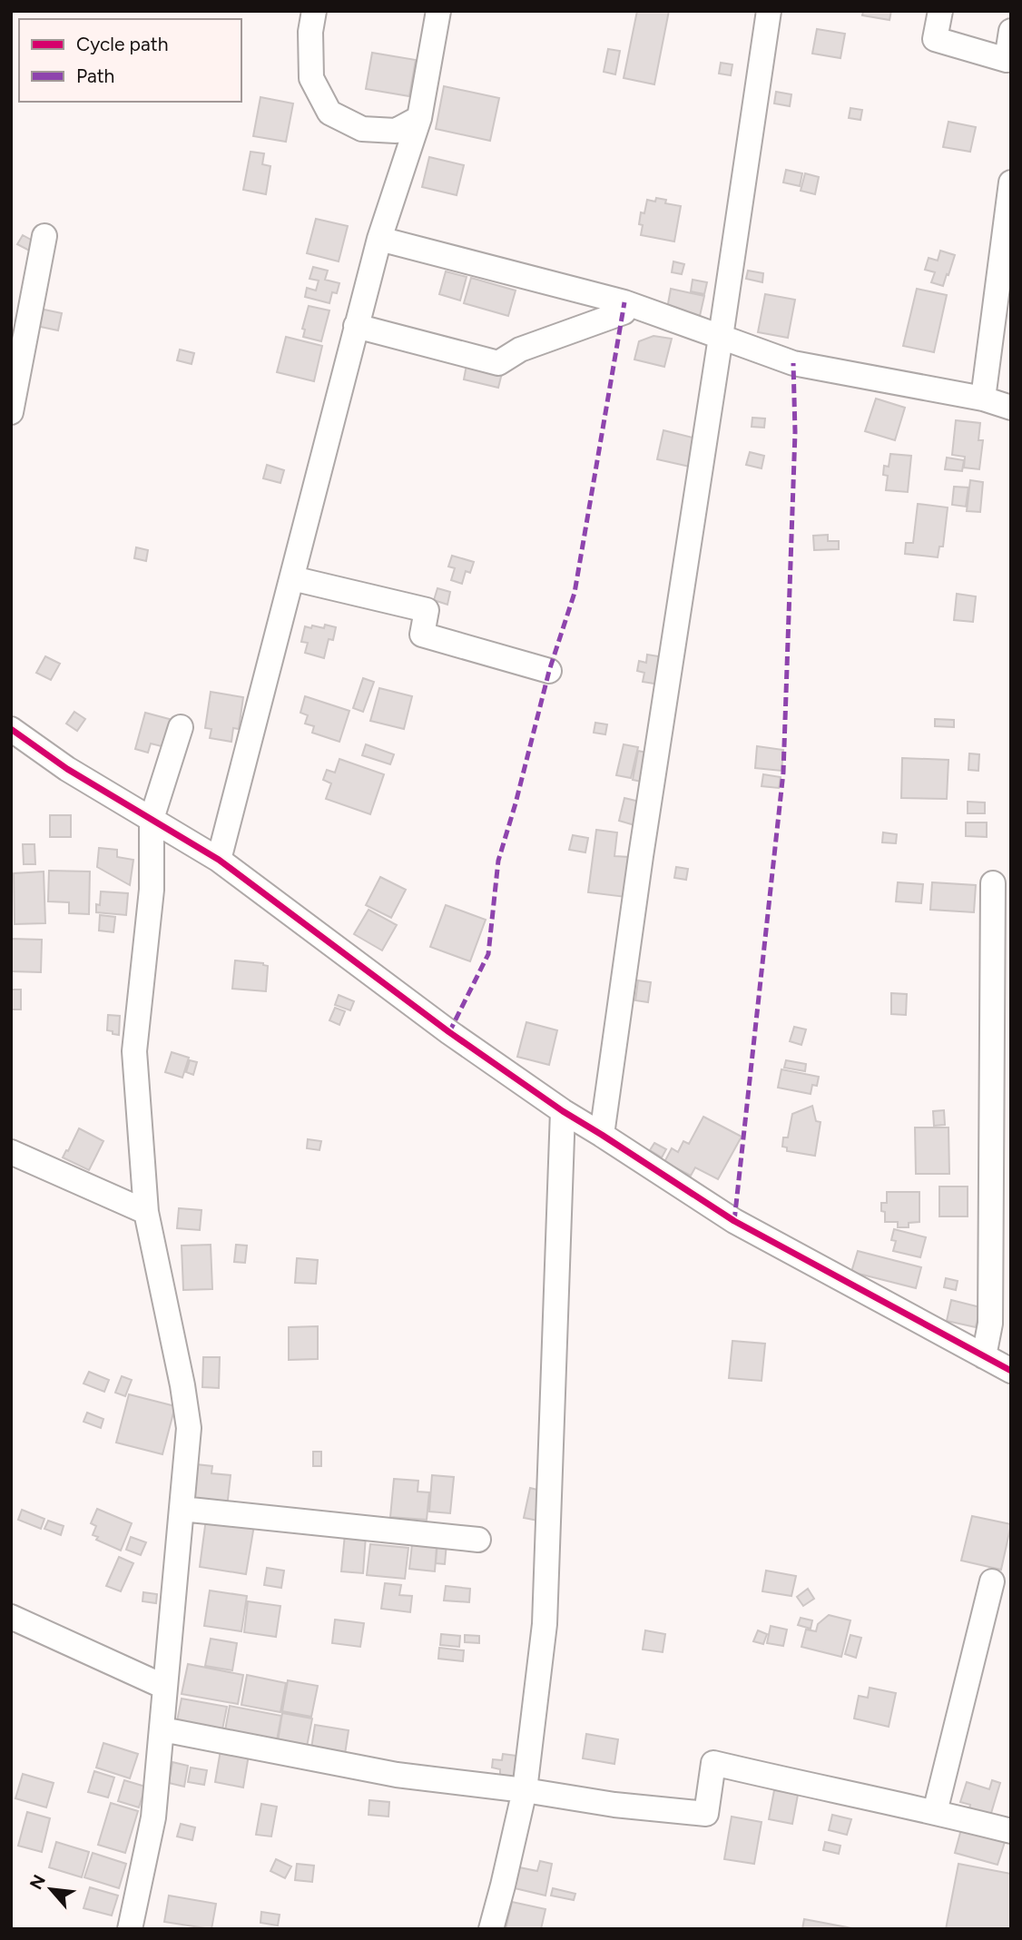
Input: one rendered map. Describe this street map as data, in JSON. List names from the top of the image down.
{
  "legend": ["Cycle path", "Path"],
  "north": "top left"
}
